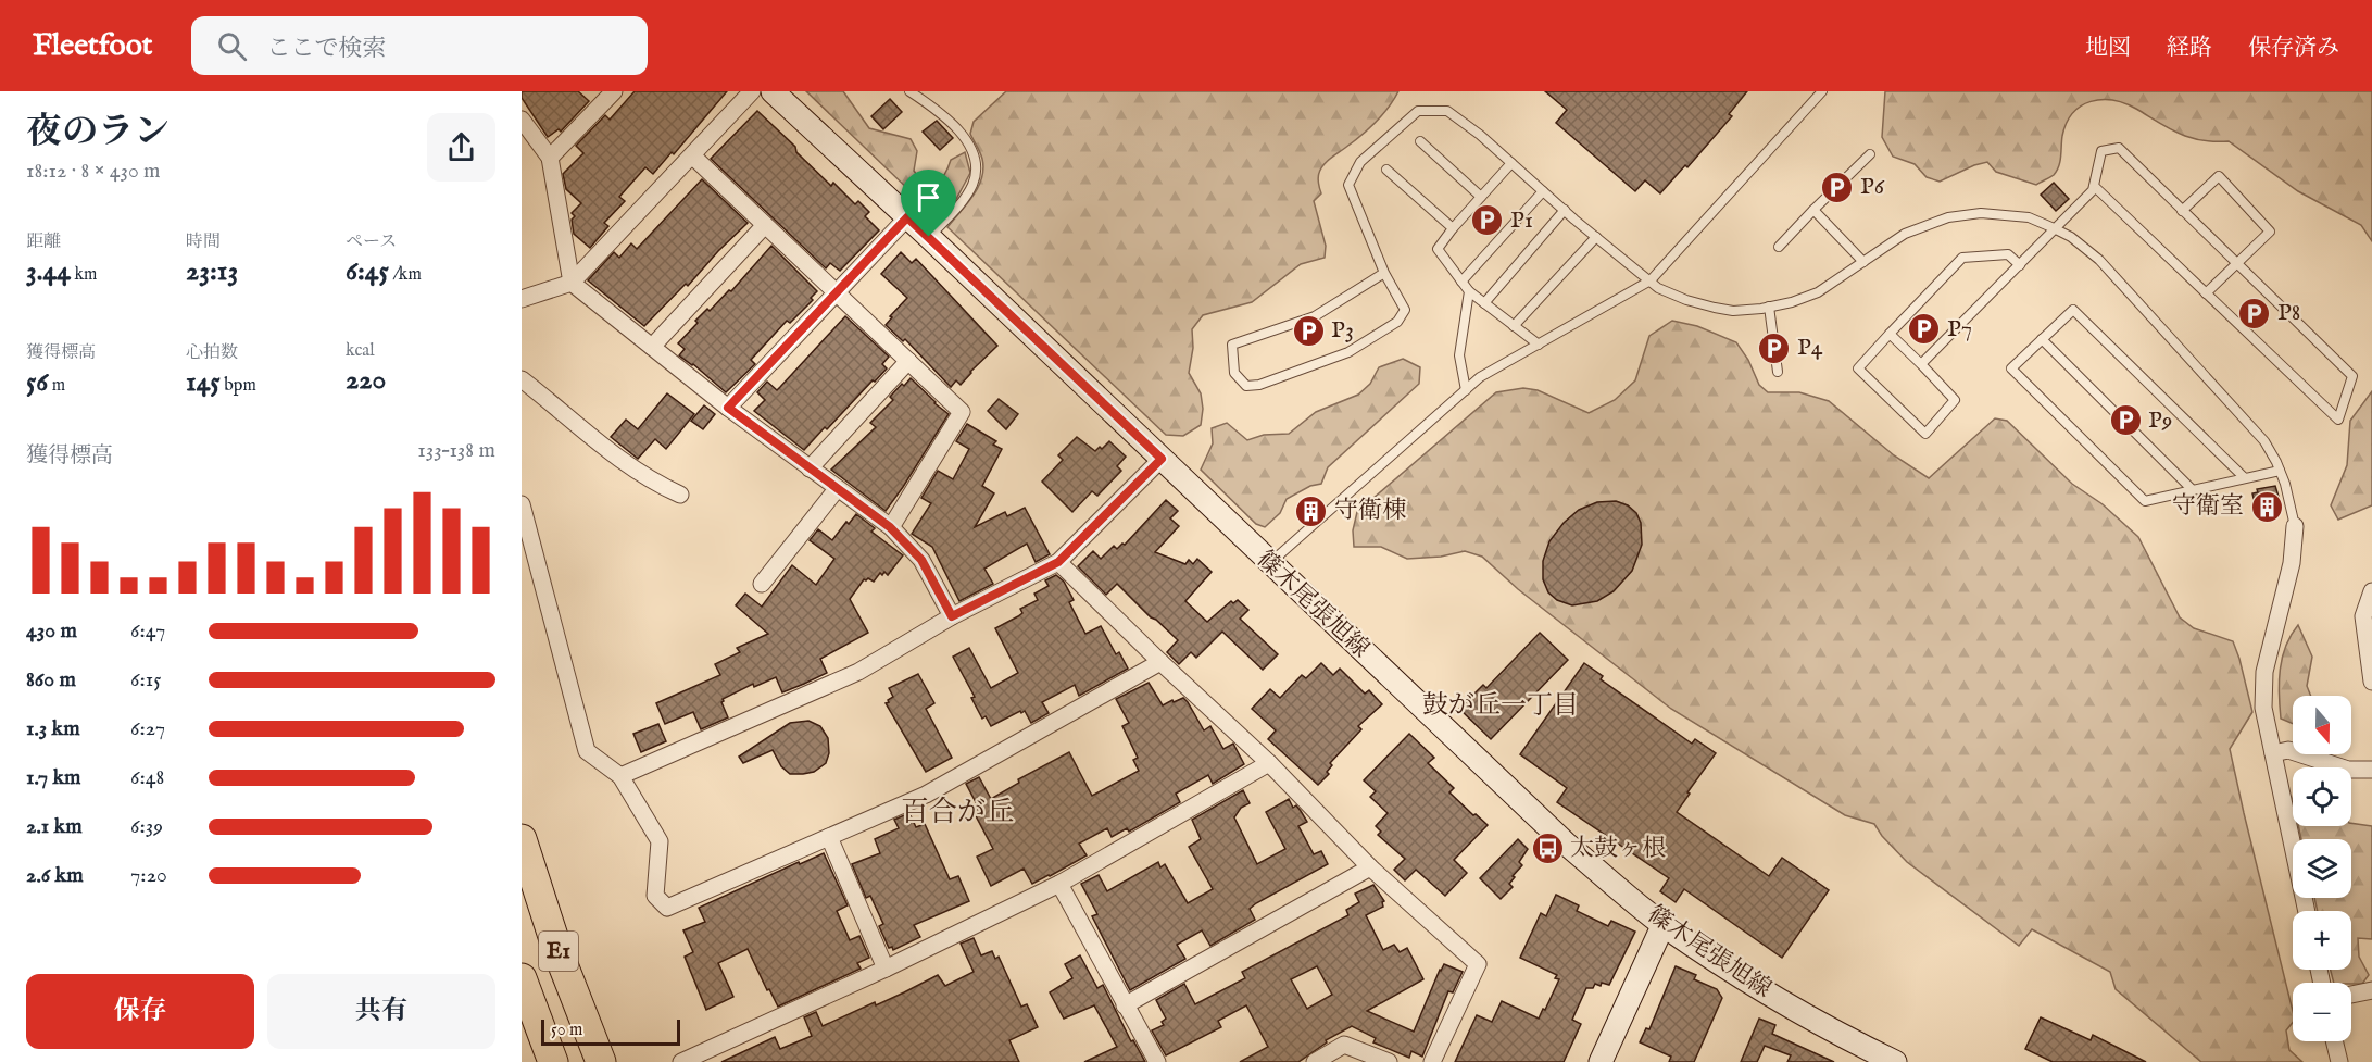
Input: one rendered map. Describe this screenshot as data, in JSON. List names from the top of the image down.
{
  "streets": {
    "highway": ["E1"],
    "main road": ["篠木尾張旭線"]
  },
  "districts": ["鼓が丘一丁目", "百合が丘"],
  "places": {
    "parking": [
      "P6",
      "P1",
      "P8",
      "P7",
      "P3",
      "P4",
      "P9"
    ],
    "building": ["守衛室", "守衛棟"],
    "bus stop": ["太鼓ヶ根"]
  },
  "scale_bar": "50 m",
  "north": "bottom",
  "page": {
    "header": "Fleetfoot",
    "search": "ここで検索",
    "nav": ["地図", "経路", "保存済み"],
    "heading": ["夜のラン", "18:12 · 8 × 430 m"],
    "stats": [
      ["距離", "3.44 km"],
      ["時間", "23:13"],
      ["ペース", "6:45 /km"],
      ["獲得標高", "56 m"],
      ["心拍数", "145 bpm"],
      ["kcal", "220"]
    ],
    "chart": ["獲得標高", "133–138 m"],
    "list": [
      {
        "name": "430 m",
        "note": "6:47"
      },
      {
        "name": "860 m",
        "note": "6:15"
      },
      {
        "name": "1.3 km",
        "note": "6:27"
      },
      {
        "name": "1.7 km",
        "note": "6:48"
      },
      {
        "name": "2.1 km",
        "note": "6:39"
      },
      {
        "name": "2.6 km",
        "note": "7:20"
      }
    ],
    "map_buttons": ["+", "−"],
    "buttons": ["保存", "共有"],
    "scale": "50 m"
  }
}
